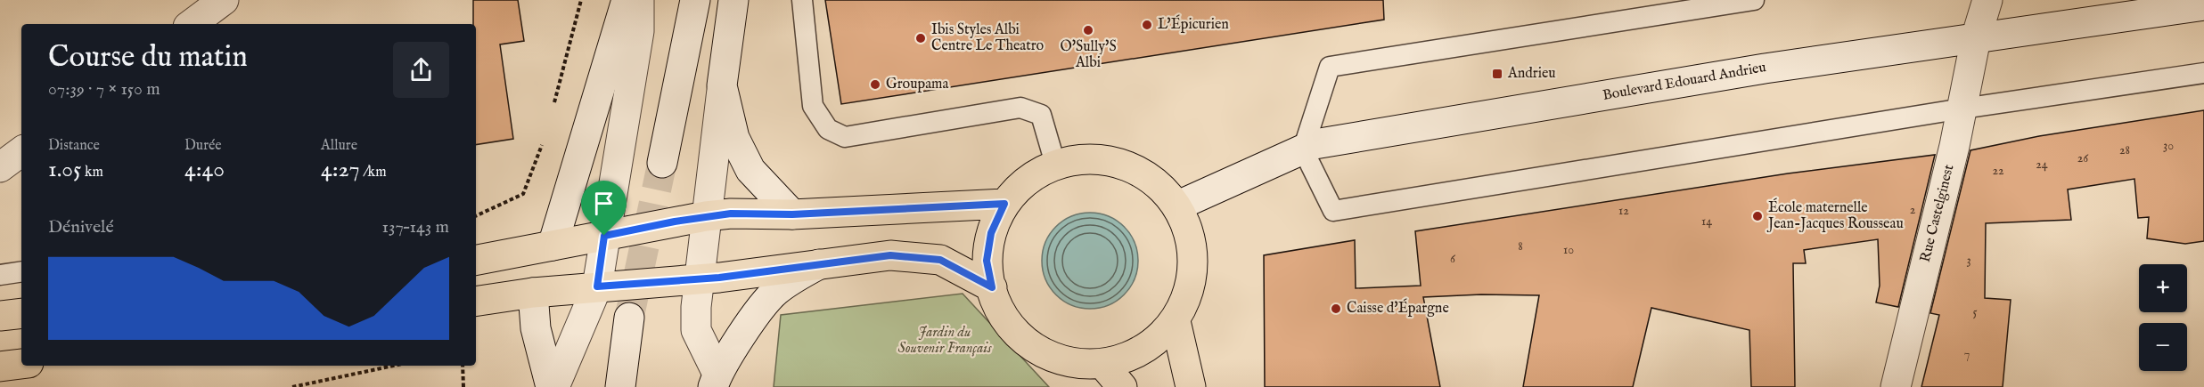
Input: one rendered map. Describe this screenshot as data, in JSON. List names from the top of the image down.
{
  "streets": {
    "main road": ["Boulevard Edouard Andrieu", "Rue Castelginest"]
  },
  "crossings": [
    ["Boulevard Edouard Andrieu", "Rue Castelginest"]
  ],
  "parks": ["Jardin du Souvenir Français"],
  "places": {
    "other": [
      "L'Épicurien",
      "O'Sully'S Albi",
      "Ibis Styles Albi Centre Le Theatro",
      "Groupama",
      "École maternelle Jean-Jacques Rousseau",
      "Caisse d'Épargne"
    ],
    "transit": ["Andrieu"]
  },
  "house_numbers": [
    "30",
    "28",
    "26",
    "24",
    "22",
    "2",
    "12",
    "14",
    "8",
    "10",
    "6",
    "3",
    "5",
    "7"
  ],
  "page": {
    "heading": ["Course du matin", "07:39 · 7 × 150 m"],
    "stats": [
      ["Distance", "1.05 km"],
      ["Durée", "4:40"],
      ["Allure", "4:27 /km"]
    ],
    "chart": ["Dénivelé", "137–143 m"],
    "map_buttons": ["+", "−"]
  }
}
